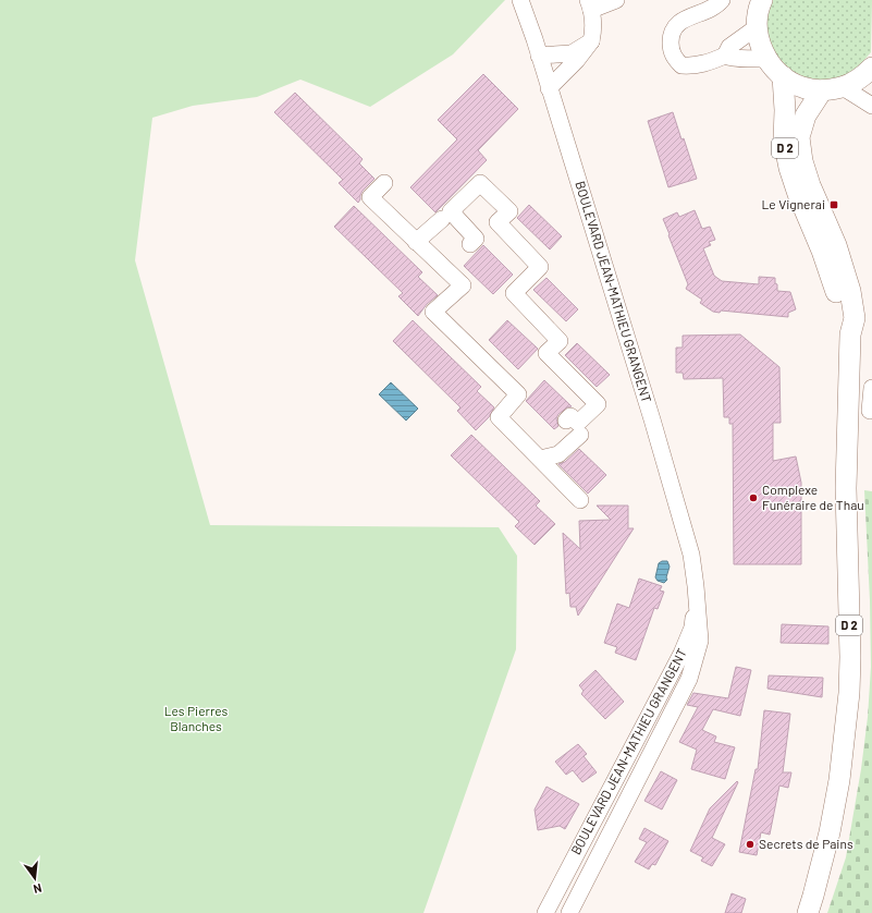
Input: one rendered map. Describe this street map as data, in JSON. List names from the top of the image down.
{
  "streets": {
    "main road": ["D 2"],
    "street": ["BOULEVARD JEAN-MATHIEU GRANGENT"]
  },
  "parks": ["Les Pierres Blanches"],
  "places": {
    "transit": ["Le Vignerai"],
    "other": ["Complexe Funéraire de Thau", "Secrets de Pains"]
  },
  "north": "bottom"
}
